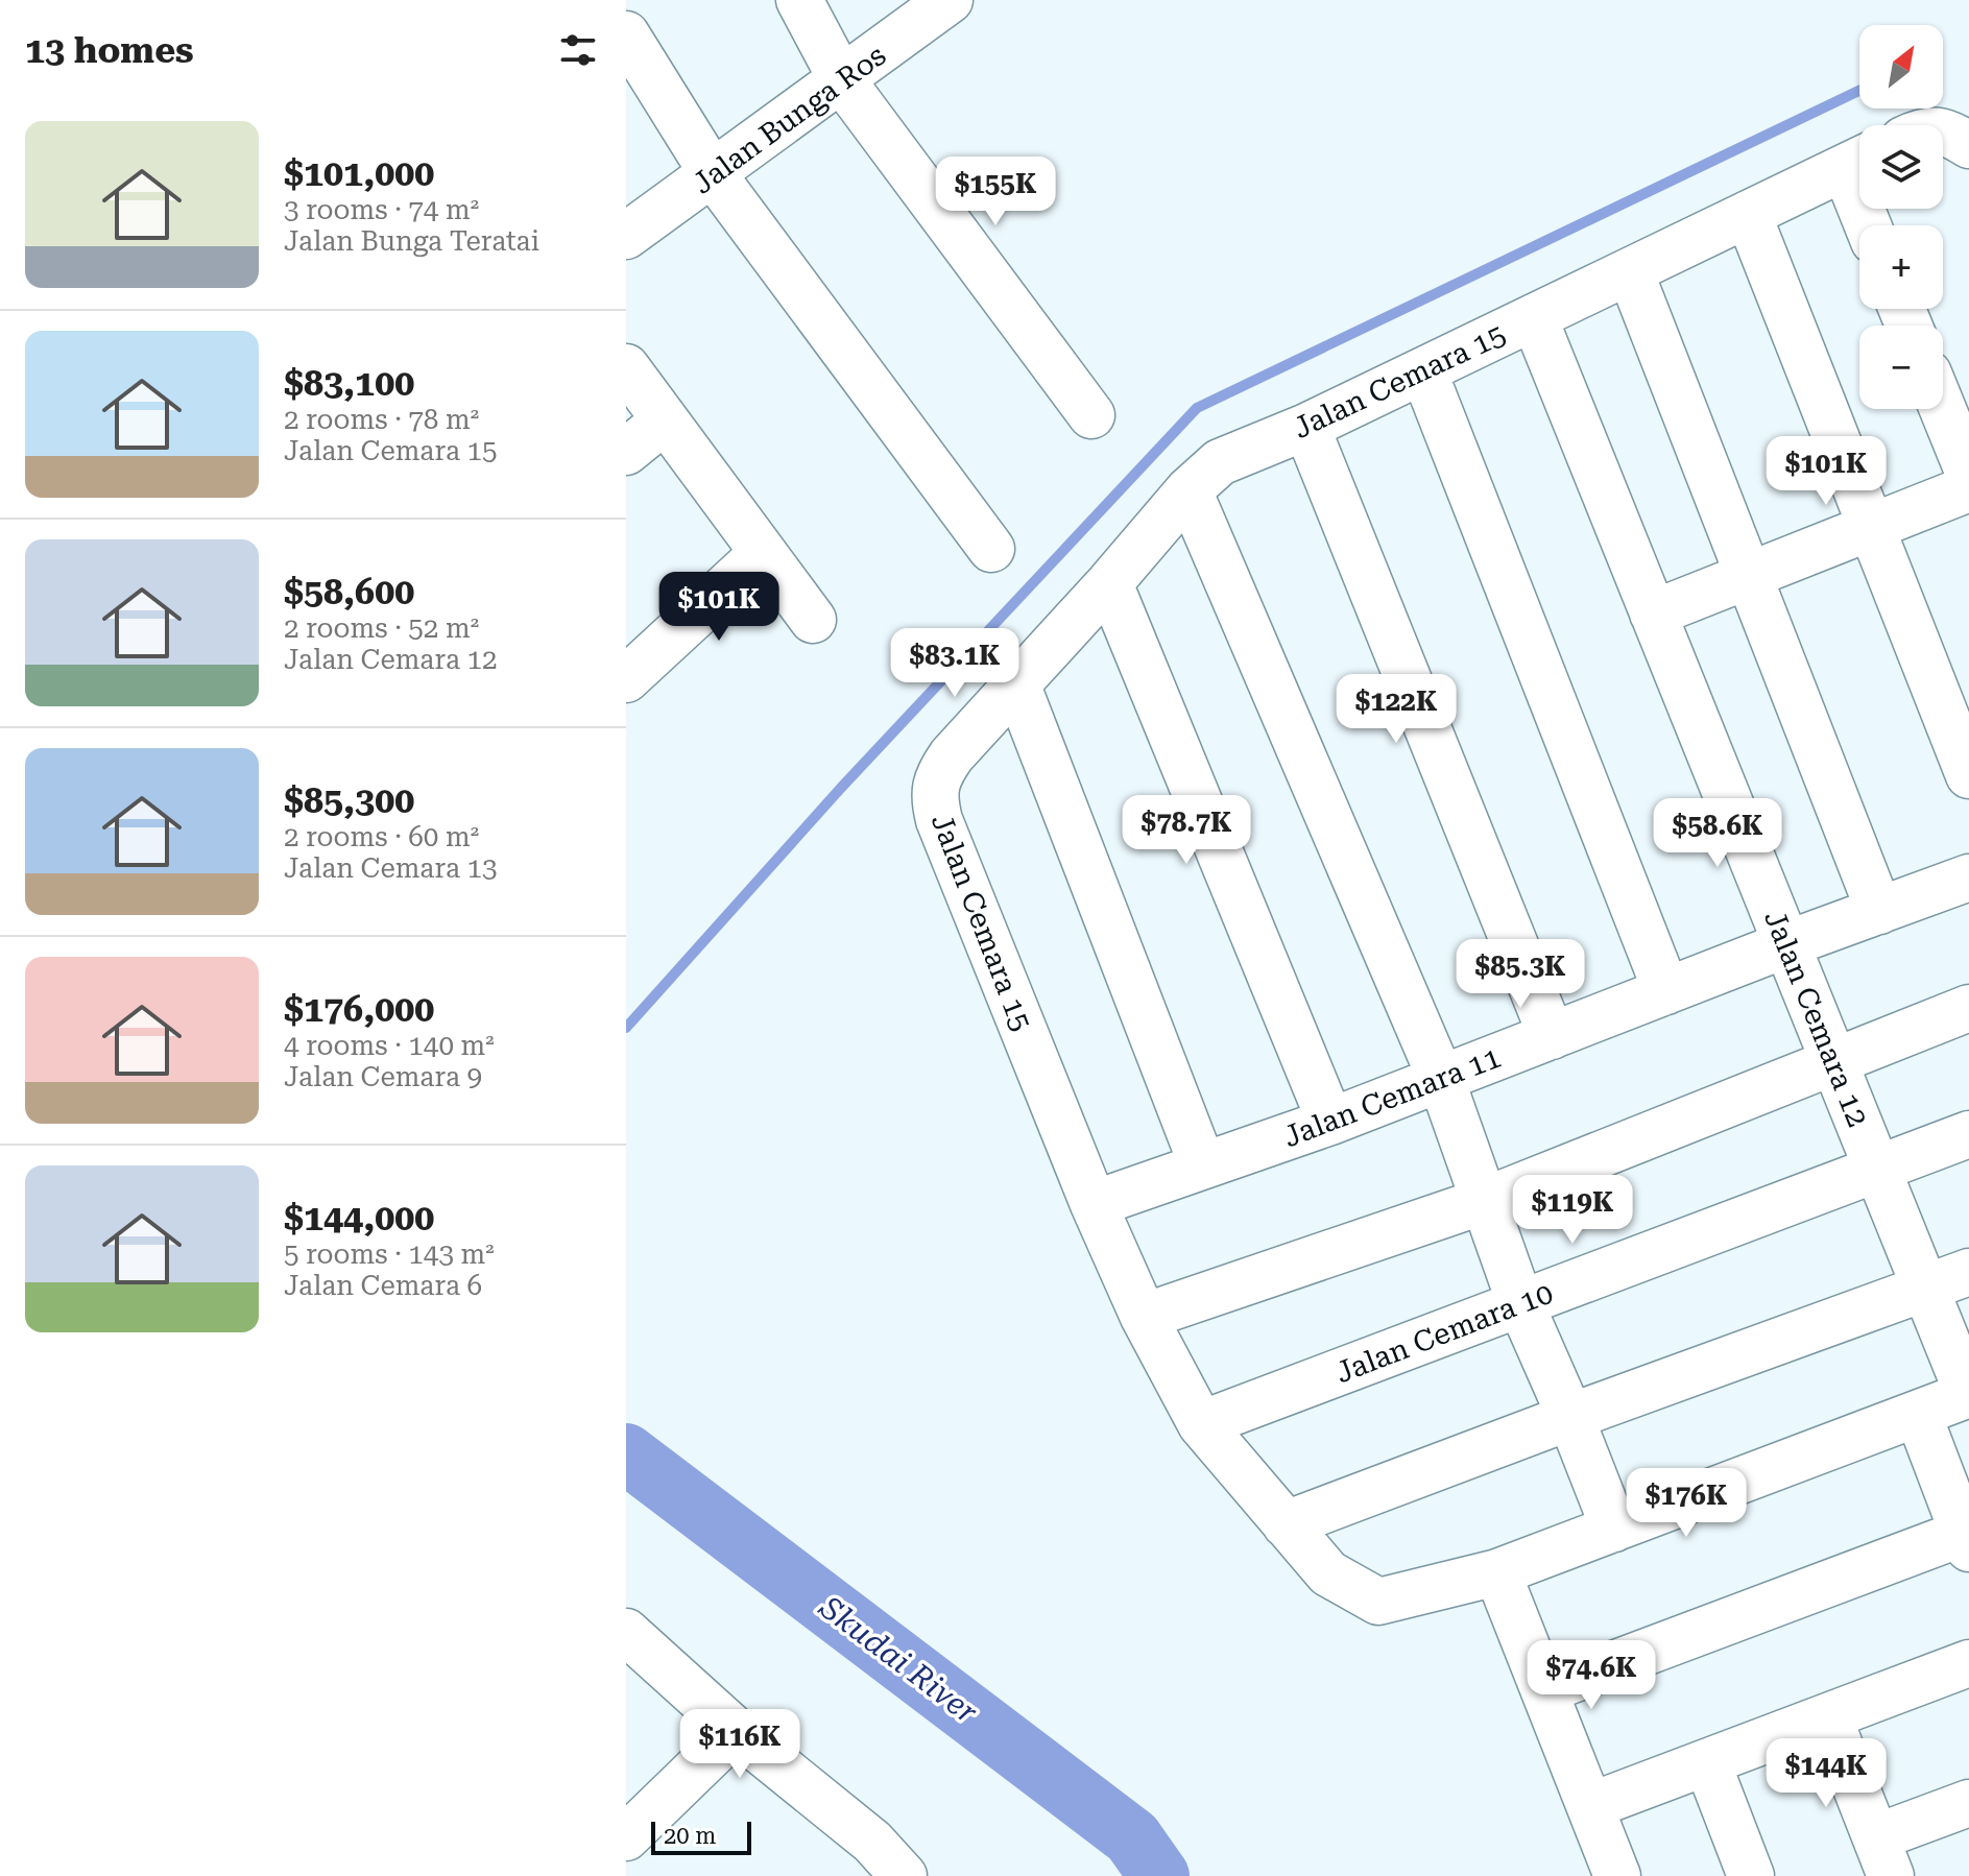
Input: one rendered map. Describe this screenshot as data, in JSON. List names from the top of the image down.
{
  "streets": {
    "street": [
      "Jalan Bunga Ros",
      "Jalan Cemara 15",
      "Jalan Cemara 12",
      "Jalan Cemara 11",
      "Jalan Cemara 10"
    ]
  },
  "crossings": [
    ["Jalan Cemara 15", "Jalan Cemara 12"],
    ["Jalan Cemara 15", "Jalan Cemara 11"],
    ["Jalan Cemara 15", "Jalan Cemara 10"],
    ["Jalan Cemara 12", "Jalan Cemara 11"],
    ["Jalan Cemara 12", "Jalan Cemara 10"]
  ],
  "water": ["Skudai River"],
  "scale_bar": "20 m",
  "north": "top right",
  "page": {
    "heading": "13 homes",
    "map_buttons": ["+", "−"],
    "list": [
      {
        "name": "$101,000",
        "note": "3 rooms · 74 m² · Jalan Bunga Teratai"
      },
      {
        "name": "$83,100",
        "note": "2 rooms · 78 m² · Jalan Cemara 15"
      },
      {
        "name": "$58,600",
        "note": "2 rooms · 52 m² · Jalan Cemara 12"
      },
      {
        "name": "$85,300",
        "note": "2 rooms · 60 m² · Jalan Cemara 13"
      },
      {
        "name": "$176,000",
        "note": "4 rooms · 140 m² · Jalan Cemara 9"
      },
      {
        "name": "$144,000",
        "note": "5 rooms · 143 m² · Jalan Cemara 6"
      }
    ],
    "price": [
      "$155K",
      "$101K",
      "$101K",
      "$83.1K",
      "$122K",
      "$78.7K",
      "$58.6K",
      "$85.3K",
      "$119K",
      "$176K",
      "$74.6K",
      "$116K",
      "$144K"
    ],
    "scale": "20 m"
  }
}
